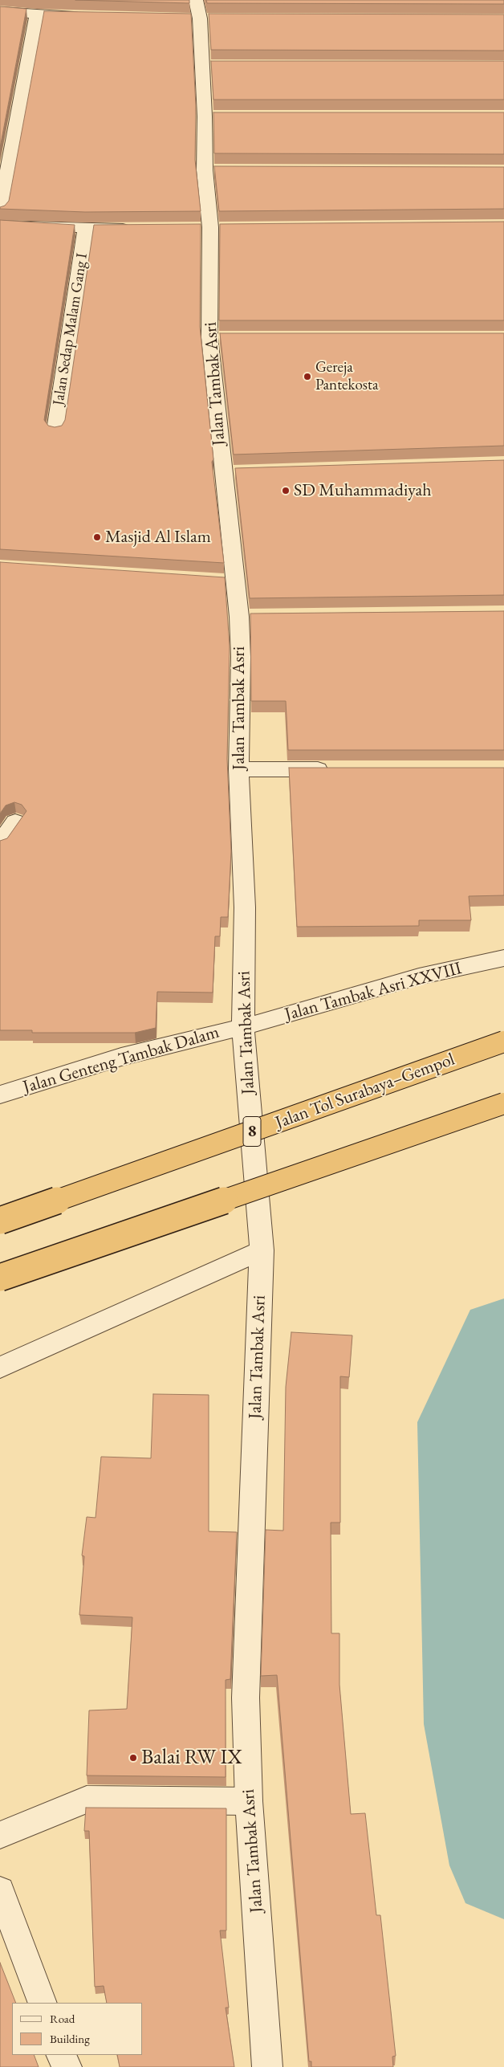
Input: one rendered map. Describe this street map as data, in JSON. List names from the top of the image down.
{
  "streets": {
    "highway": ["Jalan Tol Surabaya–Gempol", "8"],
    "street": [
      "Jalan Sedap Malam Gang I",
      "Jalan Tambak Asri",
      "Jalan Tambak Asri XXVIII",
      "Jalan Genteng Tambak Dalam"
    ]
  },
  "crossings": [
    ["Jalan Tambak Asri", "Jalan Tambak Asri XXVIII"],
    ["Jalan Tambak Asri", "Jalan Genteng Tambak Dalam"],
    ["Jalan Tambak Asri XXVIII", "Jalan Genteng Tambak Dalam"]
  ],
  "places": [
    "Gereja Pantekosta",
    "SD Muhammadiyah",
    "Masjid Al Islam",
    "Balai RW IX"
  ],
  "legend": ["Road", "Building"]
}
